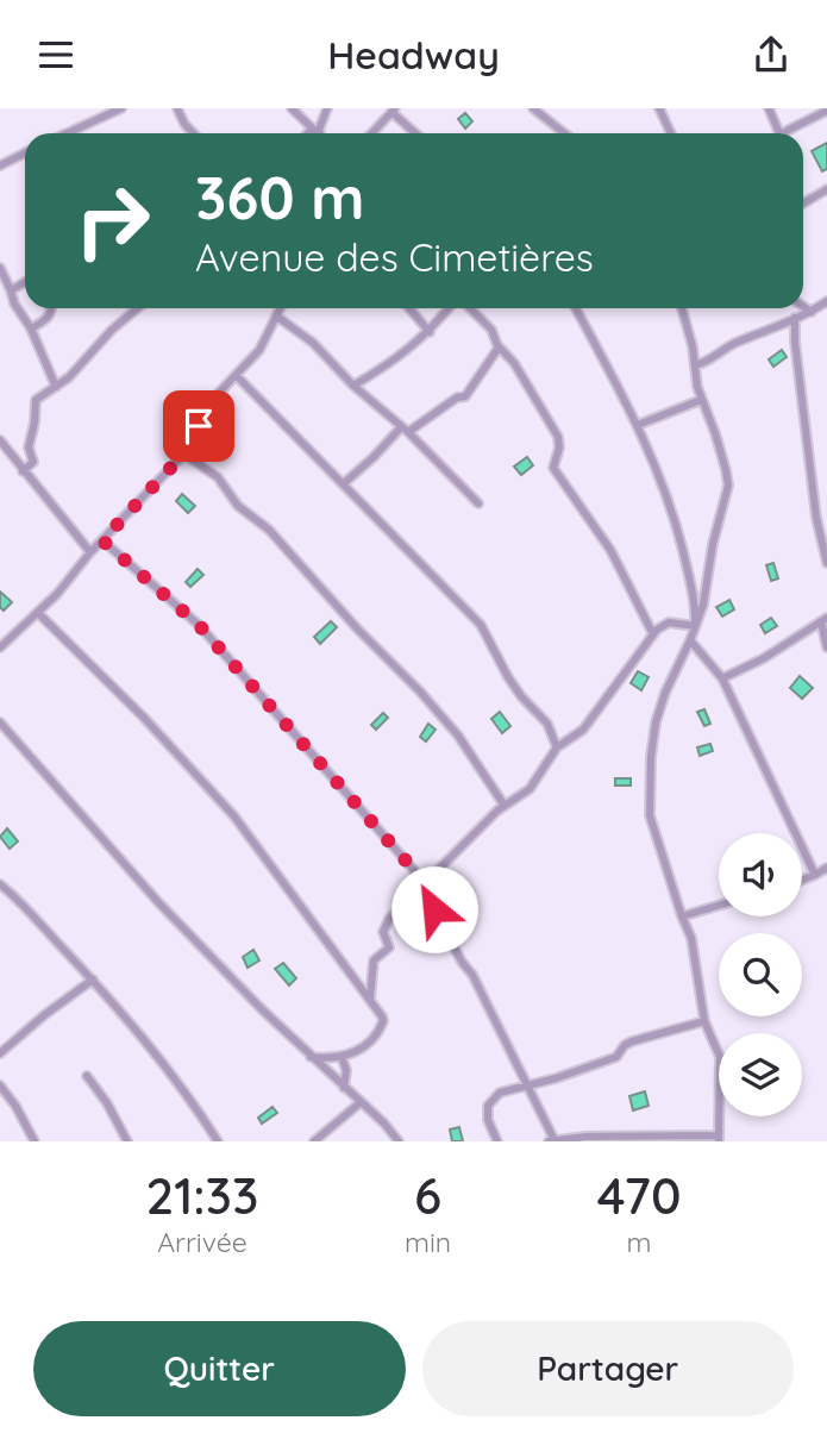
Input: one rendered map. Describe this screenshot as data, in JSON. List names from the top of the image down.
{
  "page": {
    "header": "Headway",
    "turn": ["360 m", "Avenue des Cimetières"],
    "eta": [
      "21:33",
      "Arrivée",
      "6",
      "min",
      "470",
      "m"
    ],
    "buttons": ["Quitter", "Partager"]
  }
}
